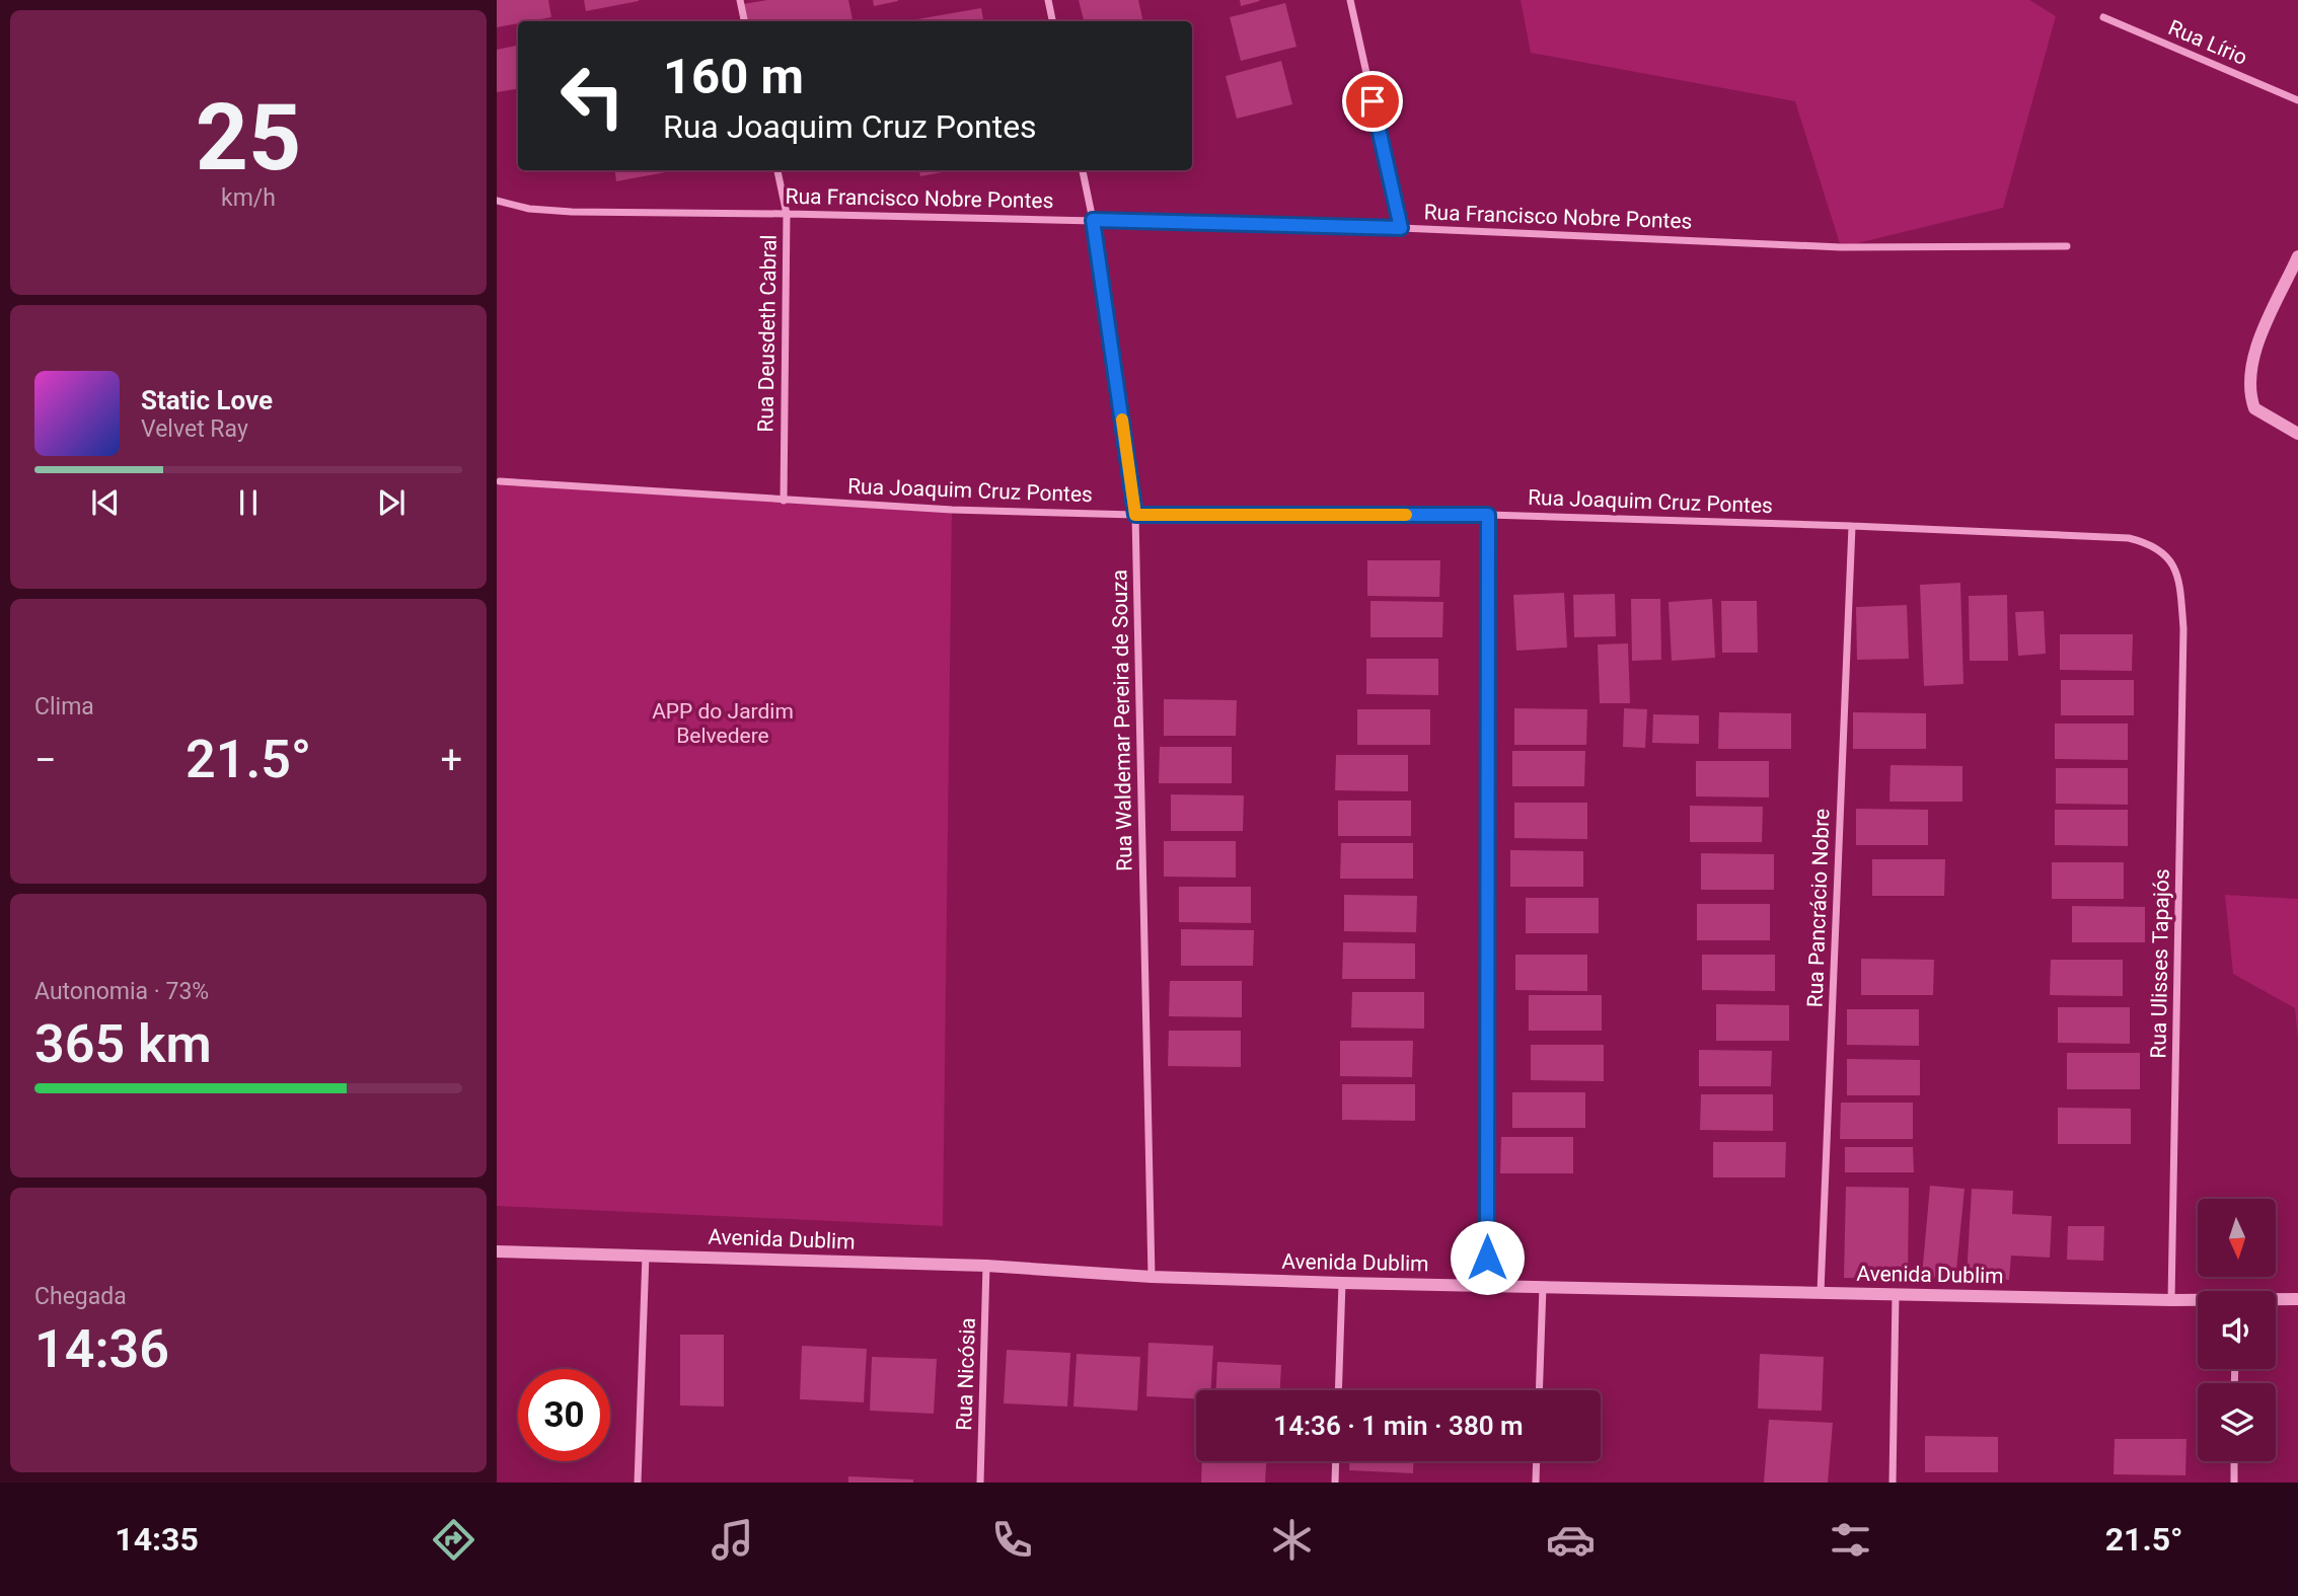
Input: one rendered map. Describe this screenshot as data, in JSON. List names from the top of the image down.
{
  "streets": {
    "street": [
      "Rua Lírio",
      "Rua Francisco Nobre Pontes",
      "Rua Deusdeth Cabral",
      "Rua Joaquim Cruz Pontes",
      "Rua Waldemar Pereira de Souza",
      "Rua Pancrácio Nobre",
      "Rua Ulisses Tapajós",
      "Avenida Dublim",
      "Rua Nicósia"
    ]
  },
  "crossings": [
    ["Rua Francisco Nobre Pontes", "Rua Deusdeth Cabral"],
    ["Rua Francisco Nobre Pontes", "Rua Waldemar Pereira de Souza"],
    ["Rua Deusdeth Cabral", "Rua Joaquim Cruz Pontes"],
    ["Rua Joaquim Cruz Pontes", "Rua Waldemar Pereira de Souza"],
    ["Rua Joaquim Cruz Pontes", "Rua Pancrácio Nobre"],
    ["Rua Joaquim Cruz Pontes", "Rua Ulisses Tapajós"],
    ["Rua Waldemar Pereira de Souza", "Avenida Dublim"],
    ["Rua Pancrácio Nobre", "Avenida Dublim"],
    ["Rua Ulisses Tapajós", "Avenida Dublim"],
    ["Avenida Dublim", "Rua Nicósia"]
  ],
  "parks": ["APP do Jardim Belvedere"],
  "north": "bottom",
  "page": {
    "tile": [
      ["25", "km/h"],
      "Clima",
      ["Autonomia · 73%", "365 km"],
      ["Chegada", "14:36"]
    ],
    "turn": ["160 m", "Rua Joaquim Cruz Pontes"],
    "song": ["Static Love", "Velvet Ray"],
    "heat": ["−", "21.5°", "+"],
    "limit": "30",
    "trip": "14:36 · 1 min · 380 m",
    "tabs": ["14:35", "21.5°"]
  }
}
